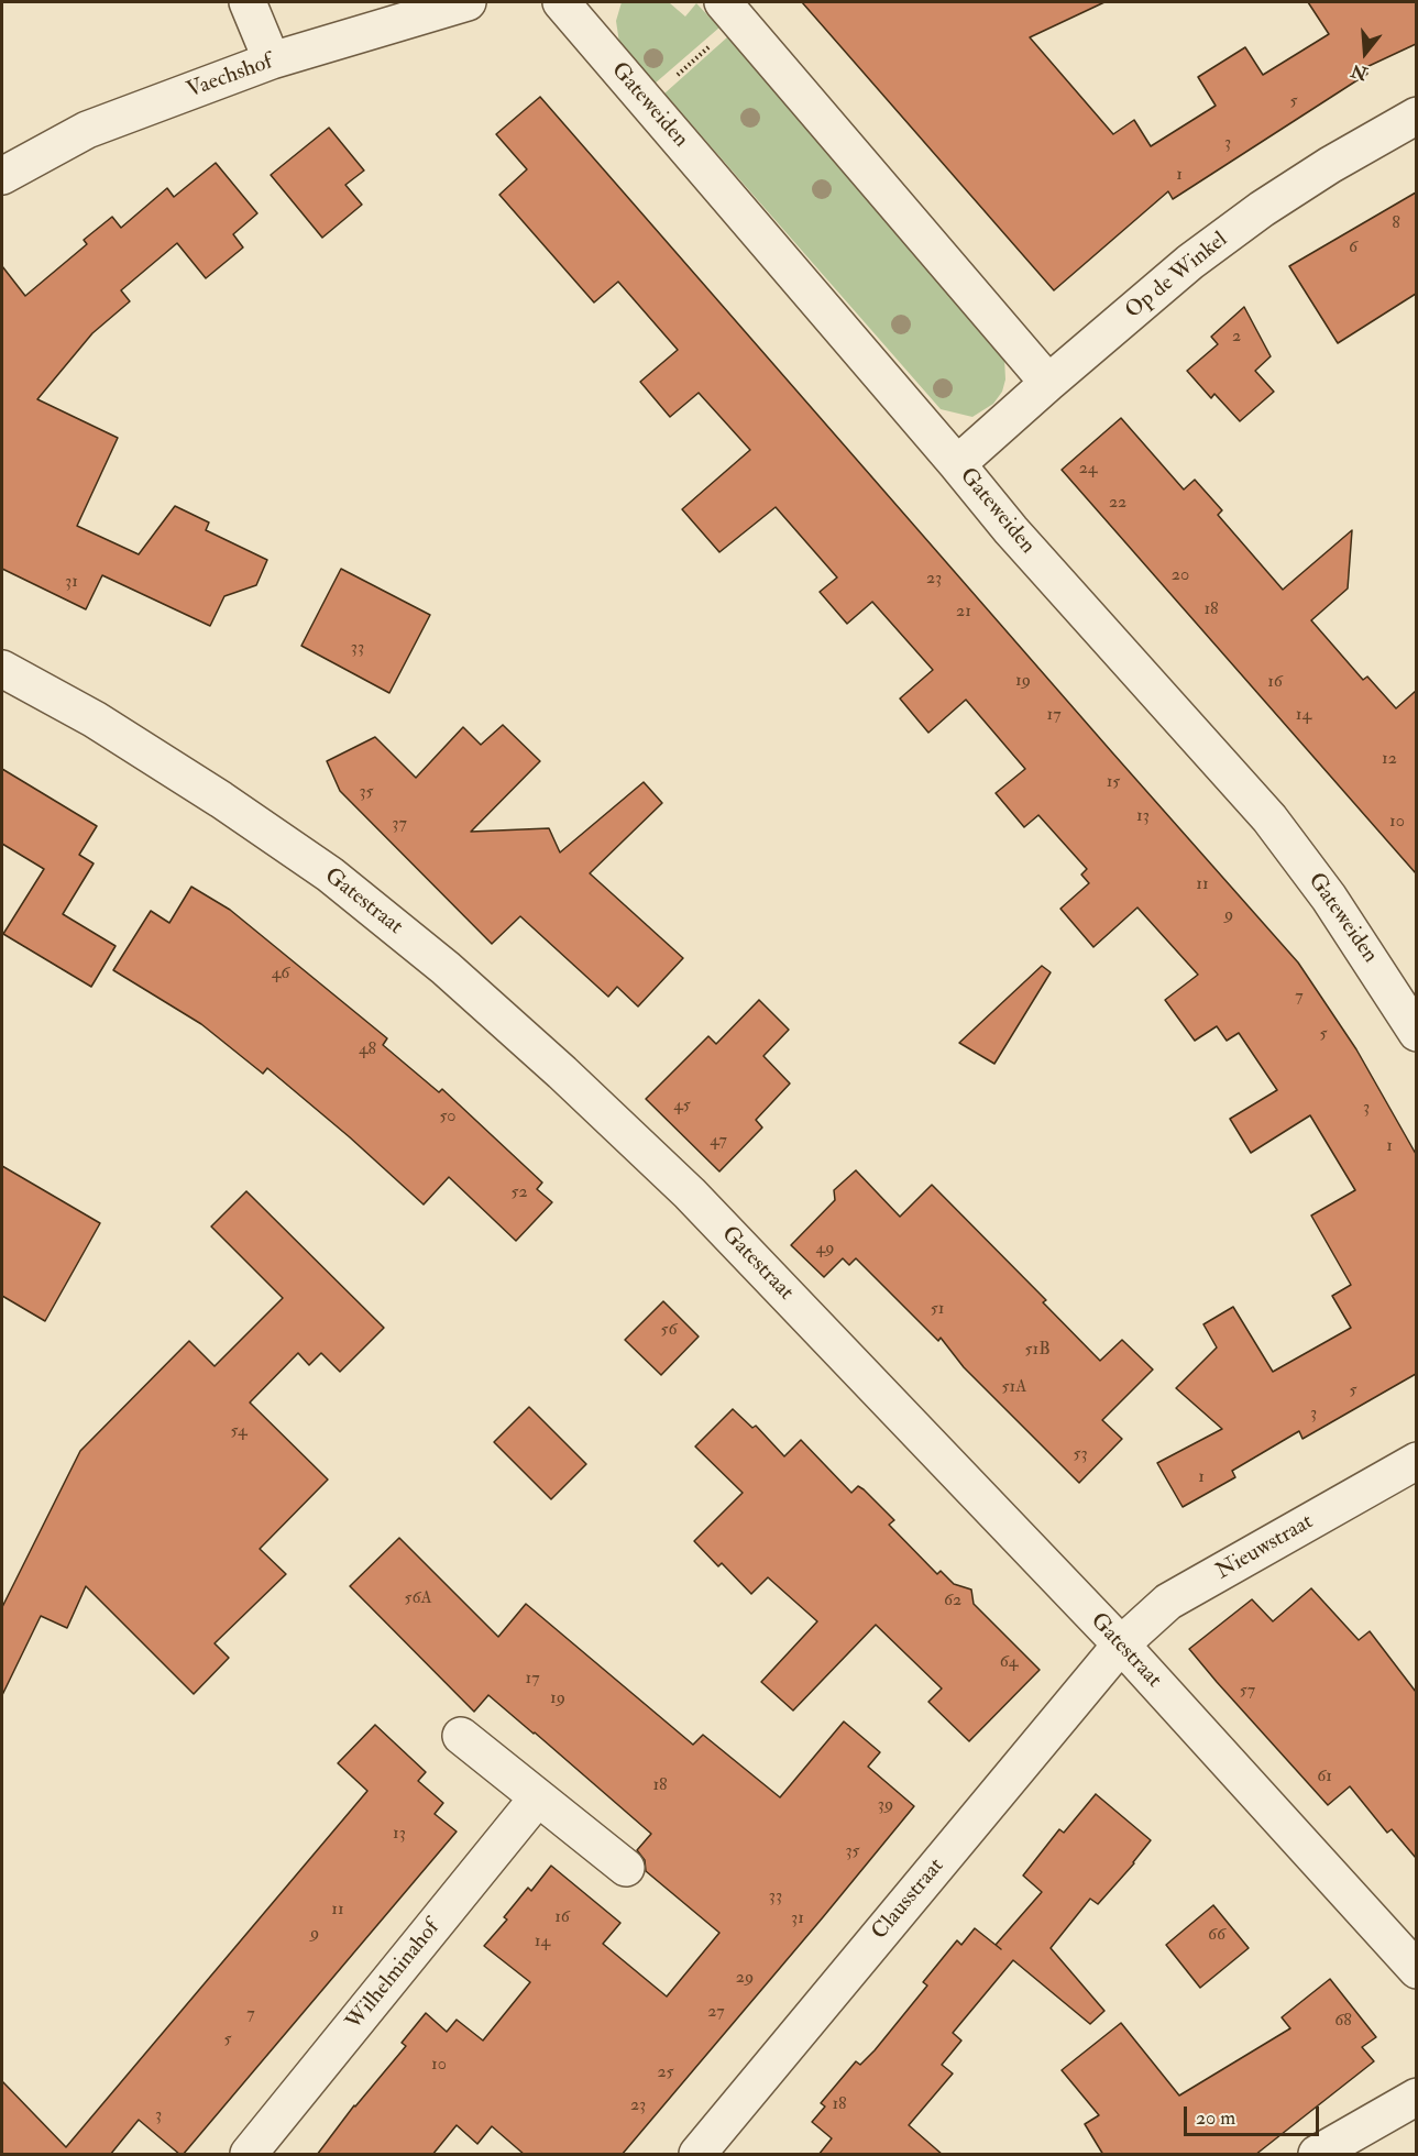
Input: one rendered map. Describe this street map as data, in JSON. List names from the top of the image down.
{
  "streets": {
    "street": [
      "Vaechshof",
      "Gateweiden",
      "Op de Winkel",
      "Gatestraat",
      "Nieuwstraat",
      "Clausstraat",
      "Wilhelminahof"
    ]
  },
  "crossings": [
    ["Gateweiden", "Op de Winkel"],
    ["Gatestraat", "Nieuwstraat"],
    ["Gatestraat", "Clausstraat"],
    ["Nieuwstraat", "Clausstraat"]
  ],
  "house_numbers": [
    "5",
    "3",
    "1",
    "8",
    "6",
    "2",
    "24",
    "22",
    "20",
    "23",
    "31",
    "18",
    "21",
    "33",
    "19",
    "16",
    "17",
    "14",
    "12",
    "15",
    "35",
    "13",
    "10",
    "37",
    "11",
    "9",
    "46",
    "7",
    "5",
    "48",
    "45",
    "3",
    "50",
    "47",
    "1",
    "52",
    "49",
    "51",
    "56",
    "51B",
    "51A",
    "5",
    "3",
    "54",
    "53",
    "1",
    "56A",
    "62",
    "64",
    "17",
    "57",
    "19",
    "61",
    "18",
    "39",
    "13",
    "35",
    "33",
    "11",
    "16",
    "31",
    "9",
    "66",
    "14",
    "29",
    "27",
    "7",
    "68",
    "5",
    "10",
    "25",
    "18",
    "23",
    "3"
  ],
  "scale_bar": "20 m",
  "north": "bottom"
}
